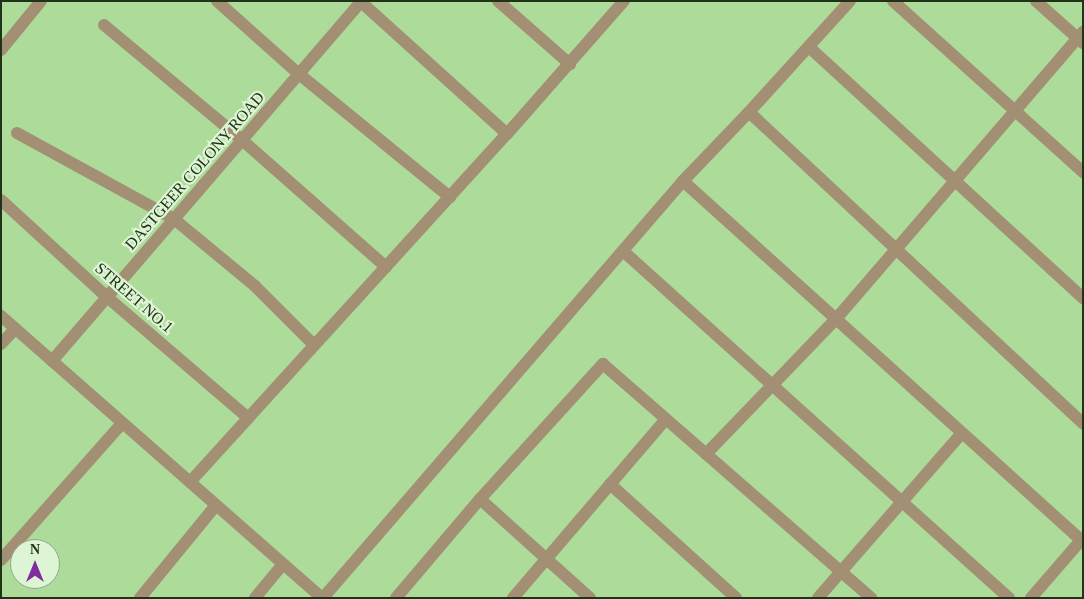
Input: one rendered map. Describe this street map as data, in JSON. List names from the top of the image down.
{
  "streets": {
    "street": ["DASTGEER COLONY ROAD", "STREET NO.1"]
  },
  "crossings": [
    ["DASTGEER COLONY ROAD", "STREET NO.1"]
  ],
  "north": "top"
}
